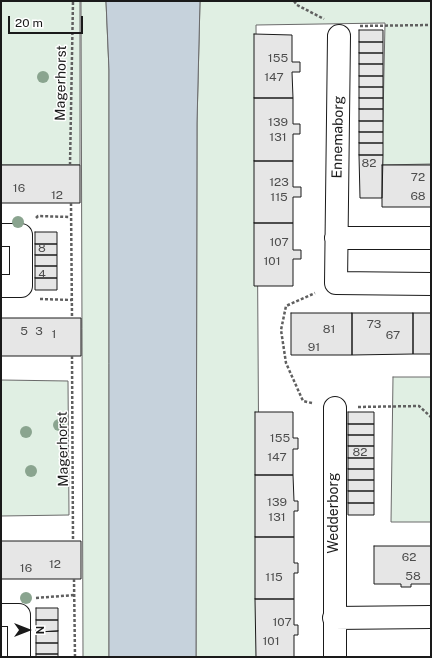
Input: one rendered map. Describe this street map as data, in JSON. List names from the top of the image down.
{
  "streets": {
    "street": ["Ennemaborg", "Wedderborg"],
    "path": ["Magerhorst"]
  },
  "house_numbers": [
    "155",
    "147",
    "139",
    "131",
    "82",
    "72",
    "123",
    "16",
    "12",
    "68",
    "115",
    "107",
    "8",
    "101",
    "4",
    "73",
    "81",
    "5",
    "3",
    "1",
    "67",
    "91",
    "155",
    "82",
    "147",
    "139",
    "131",
    "62",
    "12",
    "16",
    "58",
    "115",
    "107",
    "101"
  ],
  "scale_bar": "20 m",
  "north": "right"
}
